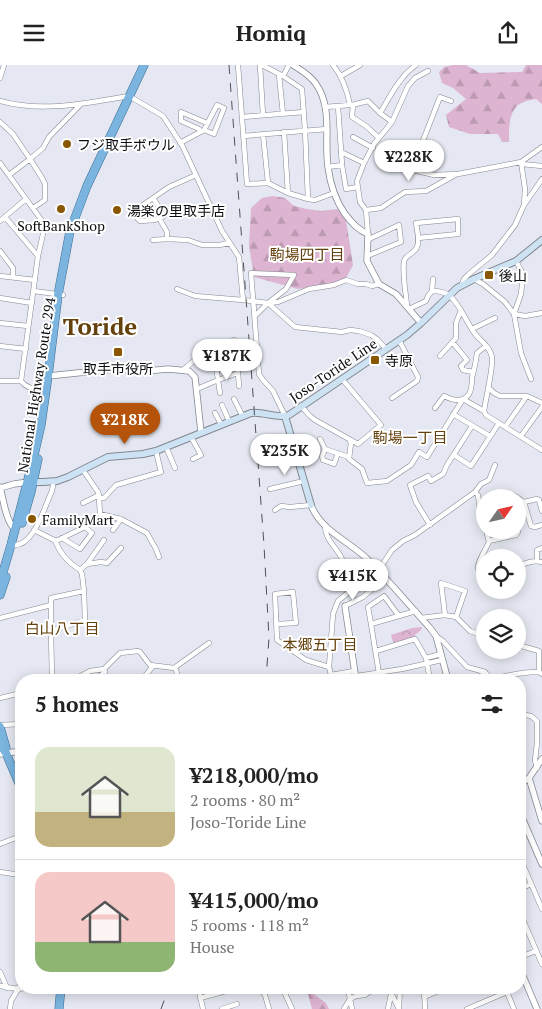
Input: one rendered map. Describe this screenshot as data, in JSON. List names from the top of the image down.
{
  "streets": {
    "highway": ["National Highway Route 294"],
    "main road": ["Joso-Toride Line"]
  },
  "crossings": [
    ["Joso-Toride Line", "National Highway Route 294"]
  ],
  "districts": [
    "駒場四丁目",
    "Toride",
    "駒場一丁目",
    "白山八丁目",
    "本郷五丁目"
  ],
  "places": {
    "other": [
      "フジ取手ボウル",
      "SoftBankShop",
      "湯楽の里取手店",
      "FamilyMart"
    ],
    "transit": ["後山", "取手市役所", "寺原"]
  },
  "north": "top right",
  "page": {
    "header": "Homiq",
    "price": [
      "¥228K",
      "¥187K",
      "¥218K",
      "¥235K",
      "¥415K"
    ],
    "heading": "5 homes",
    "list": [
      {
        "name": "¥218,000/mo",
        "note": "2 rooms · 80 m² · Joso-Toride Line"
      },
      {
        "name": "¥415,000/mo",
        "note": "5 rooms · 118 m² · House"
      }
    ]
  }
}
